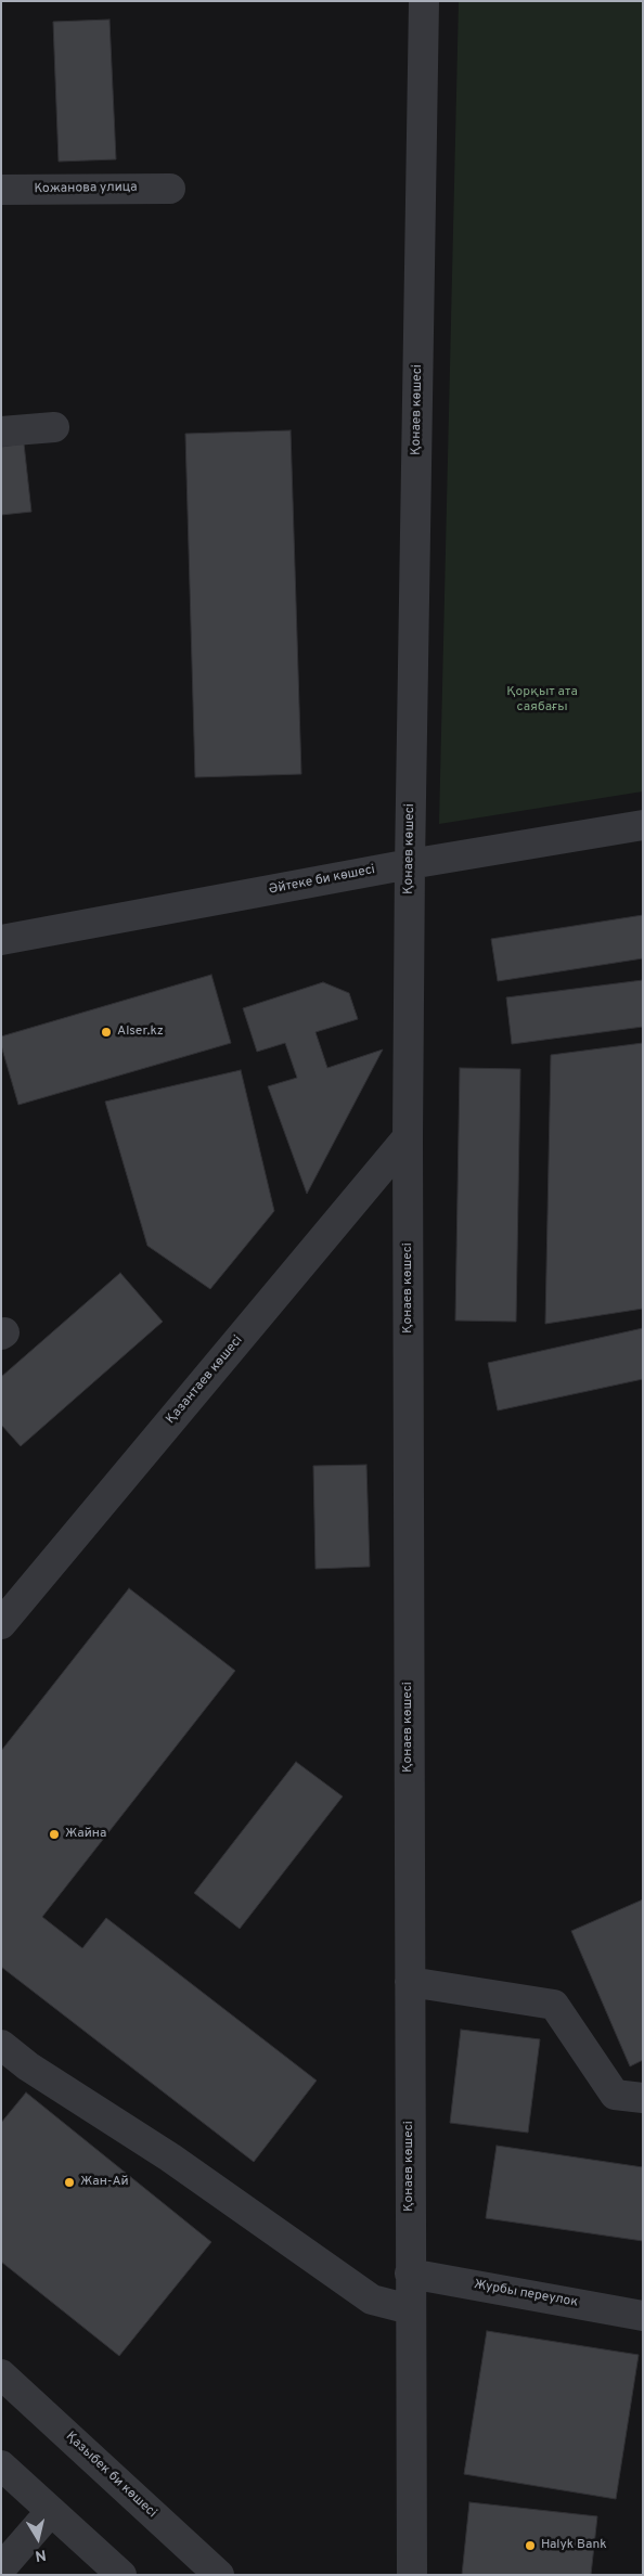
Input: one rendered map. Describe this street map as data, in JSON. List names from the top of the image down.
{
  "streets": {
    "street": [
      "Кожанова улица",
      "Қонаев көшесі",
      "Әйтеке би көшесі",
      "Қазантаев көшесі",
      "Журбы переулок",
      "Қазыбек би көшесі"
    ]
  },
  "crossings": [
    ["Қонаев көшесі", "Әйтеке би көшесі"],
    ["Қонаев көшесі", "Қазантаев көшесі"],
    ["Қонаев көшесі", "Журбы переулок"]
  ],
  "parks": ["Қорқыт ата саябағы"],
  "places": [
    "Alser.kz",
    "Жайна",
    "Жан-Ай",
    "Halyk Bank"
  ],
  "north": "bottom"
}
